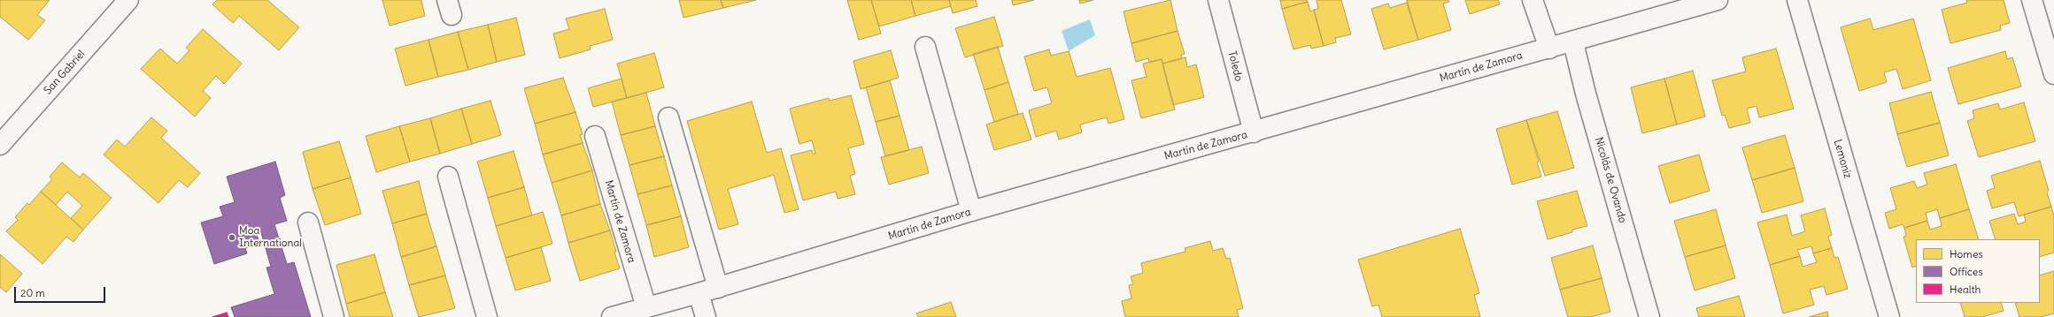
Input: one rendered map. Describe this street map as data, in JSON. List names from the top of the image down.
{
  "streets": {
    "street": [
      "Toledo",
      "Martín de Zamora",
      "San Gabriel",
      "Lemoniz",
      "Nicolás de Ovando"
    ]
  },
  "crossings": [
    ["Toledo", "Martín de Zamora"],
    ["Martín de Zamora", "Nicolás de Ovando"]
  ],
  "places": ["Moa International"],
  "legend": ["Homes", "Offices", "Health"],
  "scale_bar": "20 m"
}
